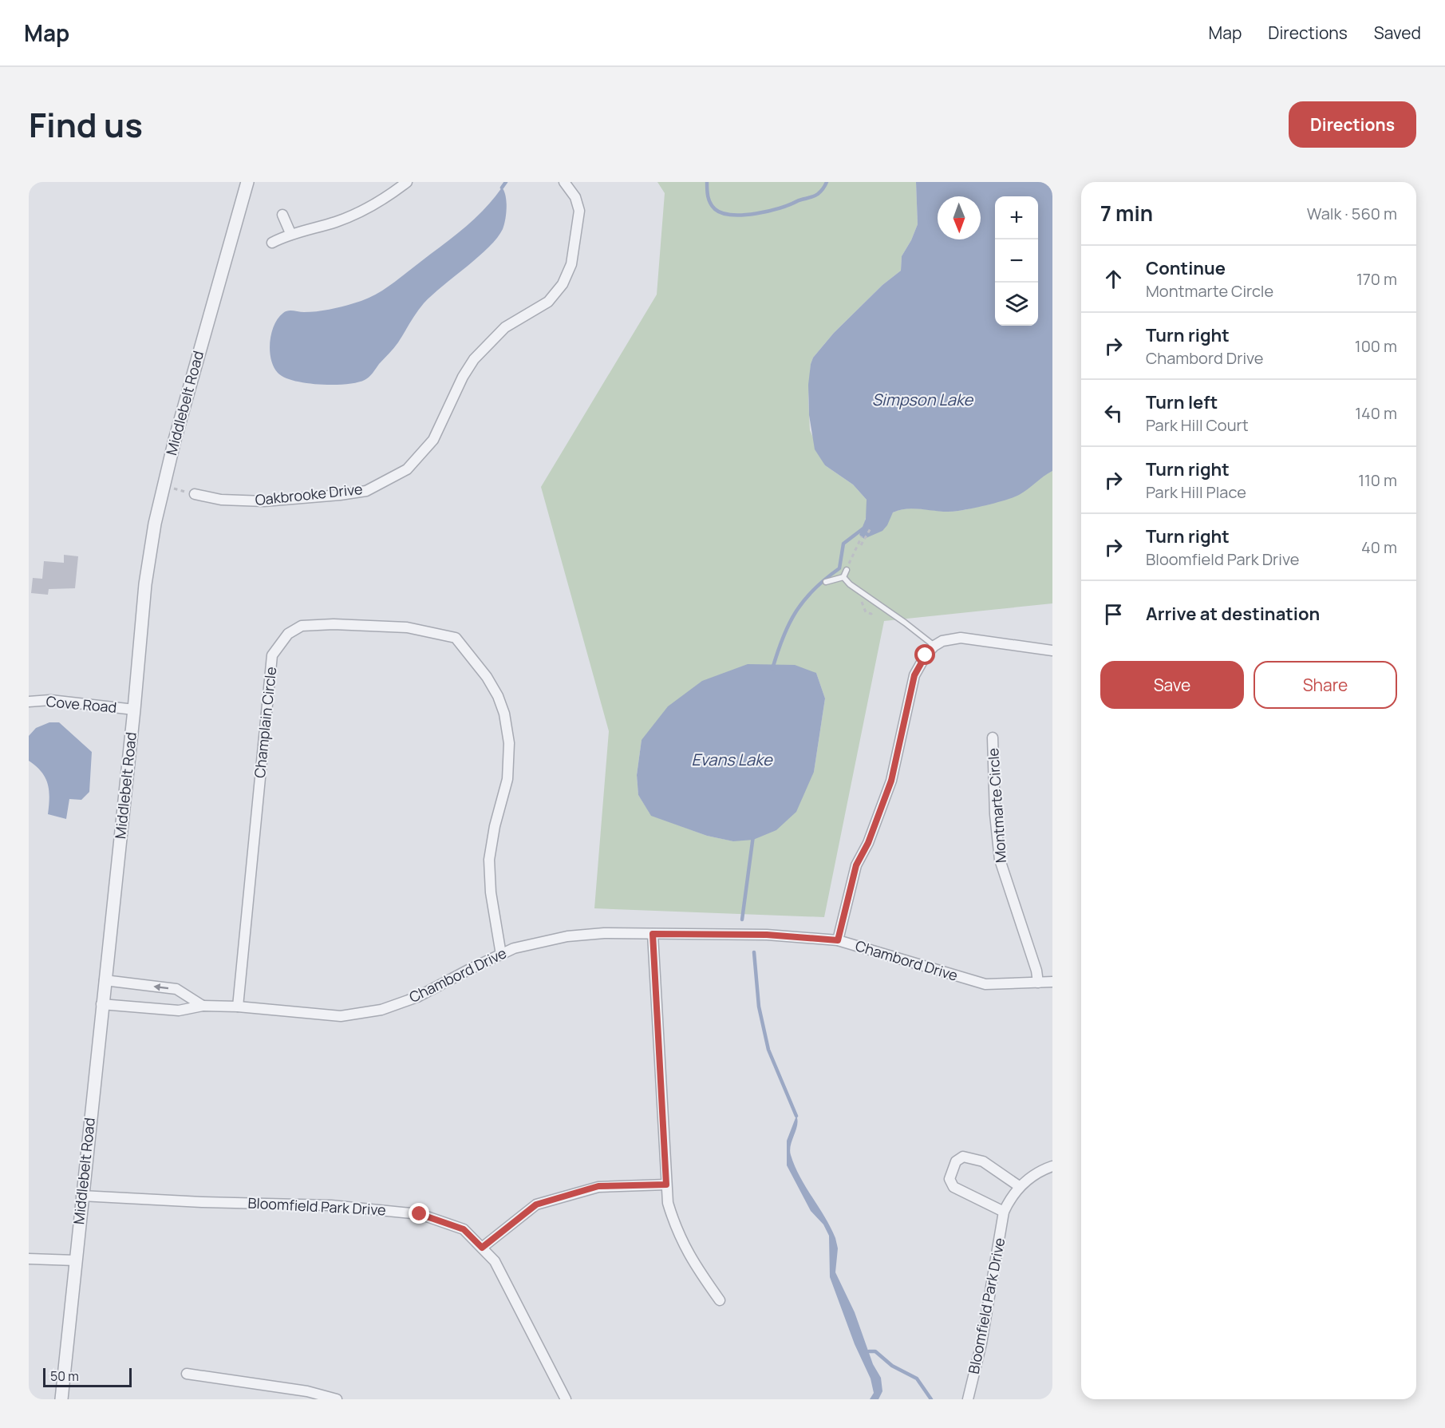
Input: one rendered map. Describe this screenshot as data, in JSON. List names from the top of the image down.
{
  "streets": {
    "street": [
      "Middlebelt Road",
      "Oakbrooke Drive",
      "Cove Road",
      "Champlain Circle",
      "Montmarte Circle",
      "Chambord Drive",
      "Bloomfield Park Drive"
    ]
  },
  "crossings": [
    ["Middlebelt Road", "Cove Road"],
    ["Middlebelt Road", "Chambord Drive"],
    ["Middlebelt Road", "Bloomfield Park Drive"],
    ["Champlain Circle", "Chambord Drive"],
    ["Montmarte Circle", "Chambord Drive"]
  ],
  "water": ["Simpson Lake", "Evans Lake"],
  "scale_bar": "50 m",
  "north": "bottom",
  "page": {
    "header": "Map",
    "nav": ["Map", "Directions", "Saved"],
    "title": "Find us",
    "buttons": [
      "Directions",
      ["Save", "Share"]
    ],
    "heading": ["7 min", "Walk · 560 m"],
    "map_buttons": ["+", "−"],
    "list": [
      ["Continue", "Montmarte Circle", "170 m"],
      ["Turn right", "Chambord Drive", "100 m"],
      ["Turn left", "Park Hill Court", "140 m"],
      ["Turn right", "Park Hill Place", "110 m"],
      ["Turn right", "Bloomfield Park Drive", "40 m"],
      "Arrive at destination"
    ],
    "scale": "50 m"
  }
}
